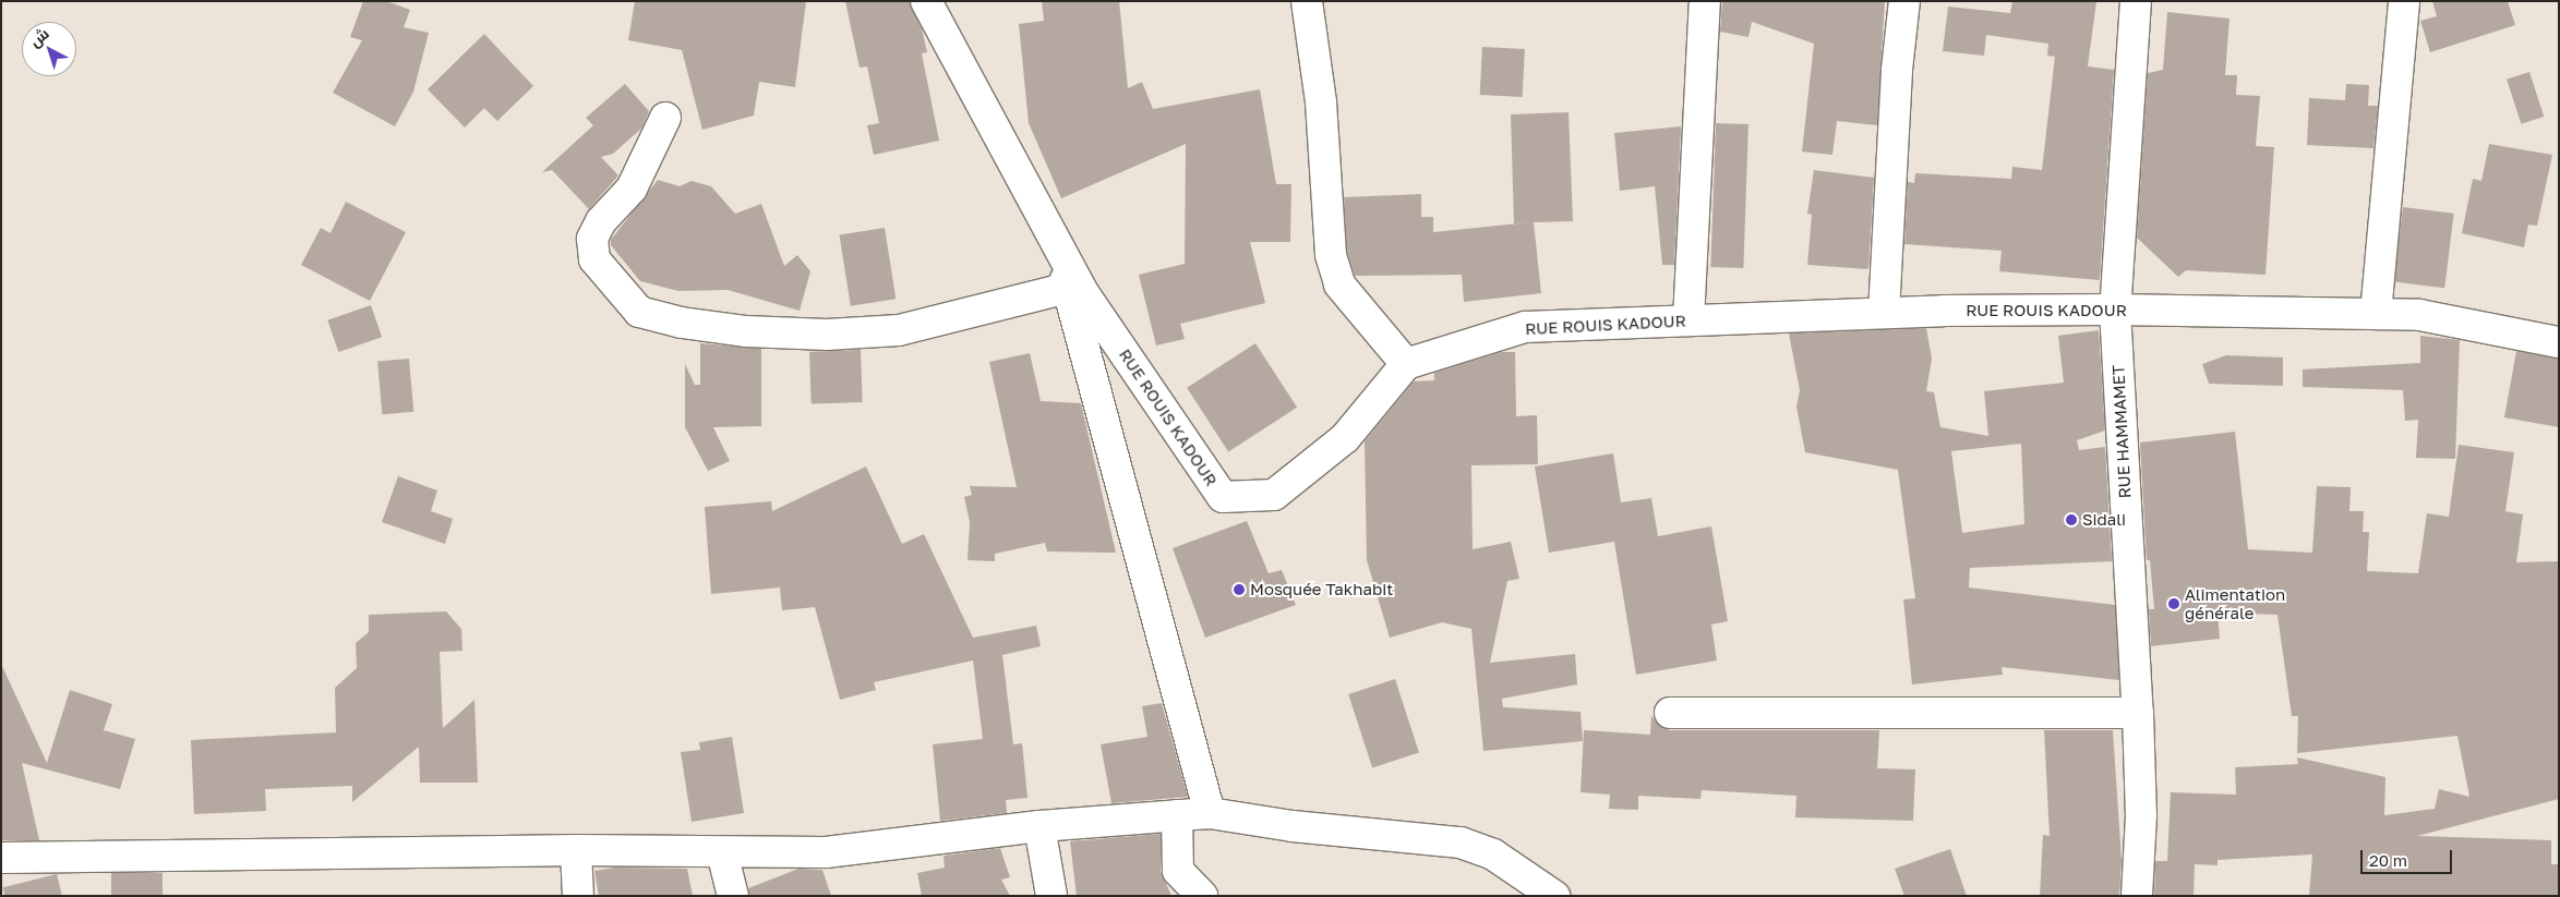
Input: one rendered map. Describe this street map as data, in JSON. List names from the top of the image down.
{
  "streets": {
    "street": ["RUE ROUIS KADOUR", "RUE HAMMAMET"]
  },
  "crossings": [
    ["RUE ROUIS KADOUR", "RUE HAMMAMET"]
  ],
  "places": ["Sidali", "Mosquée Takhabit", "Alimentation générale"],
  "scale_bar": "20 m",
  "north": "top left"
}
